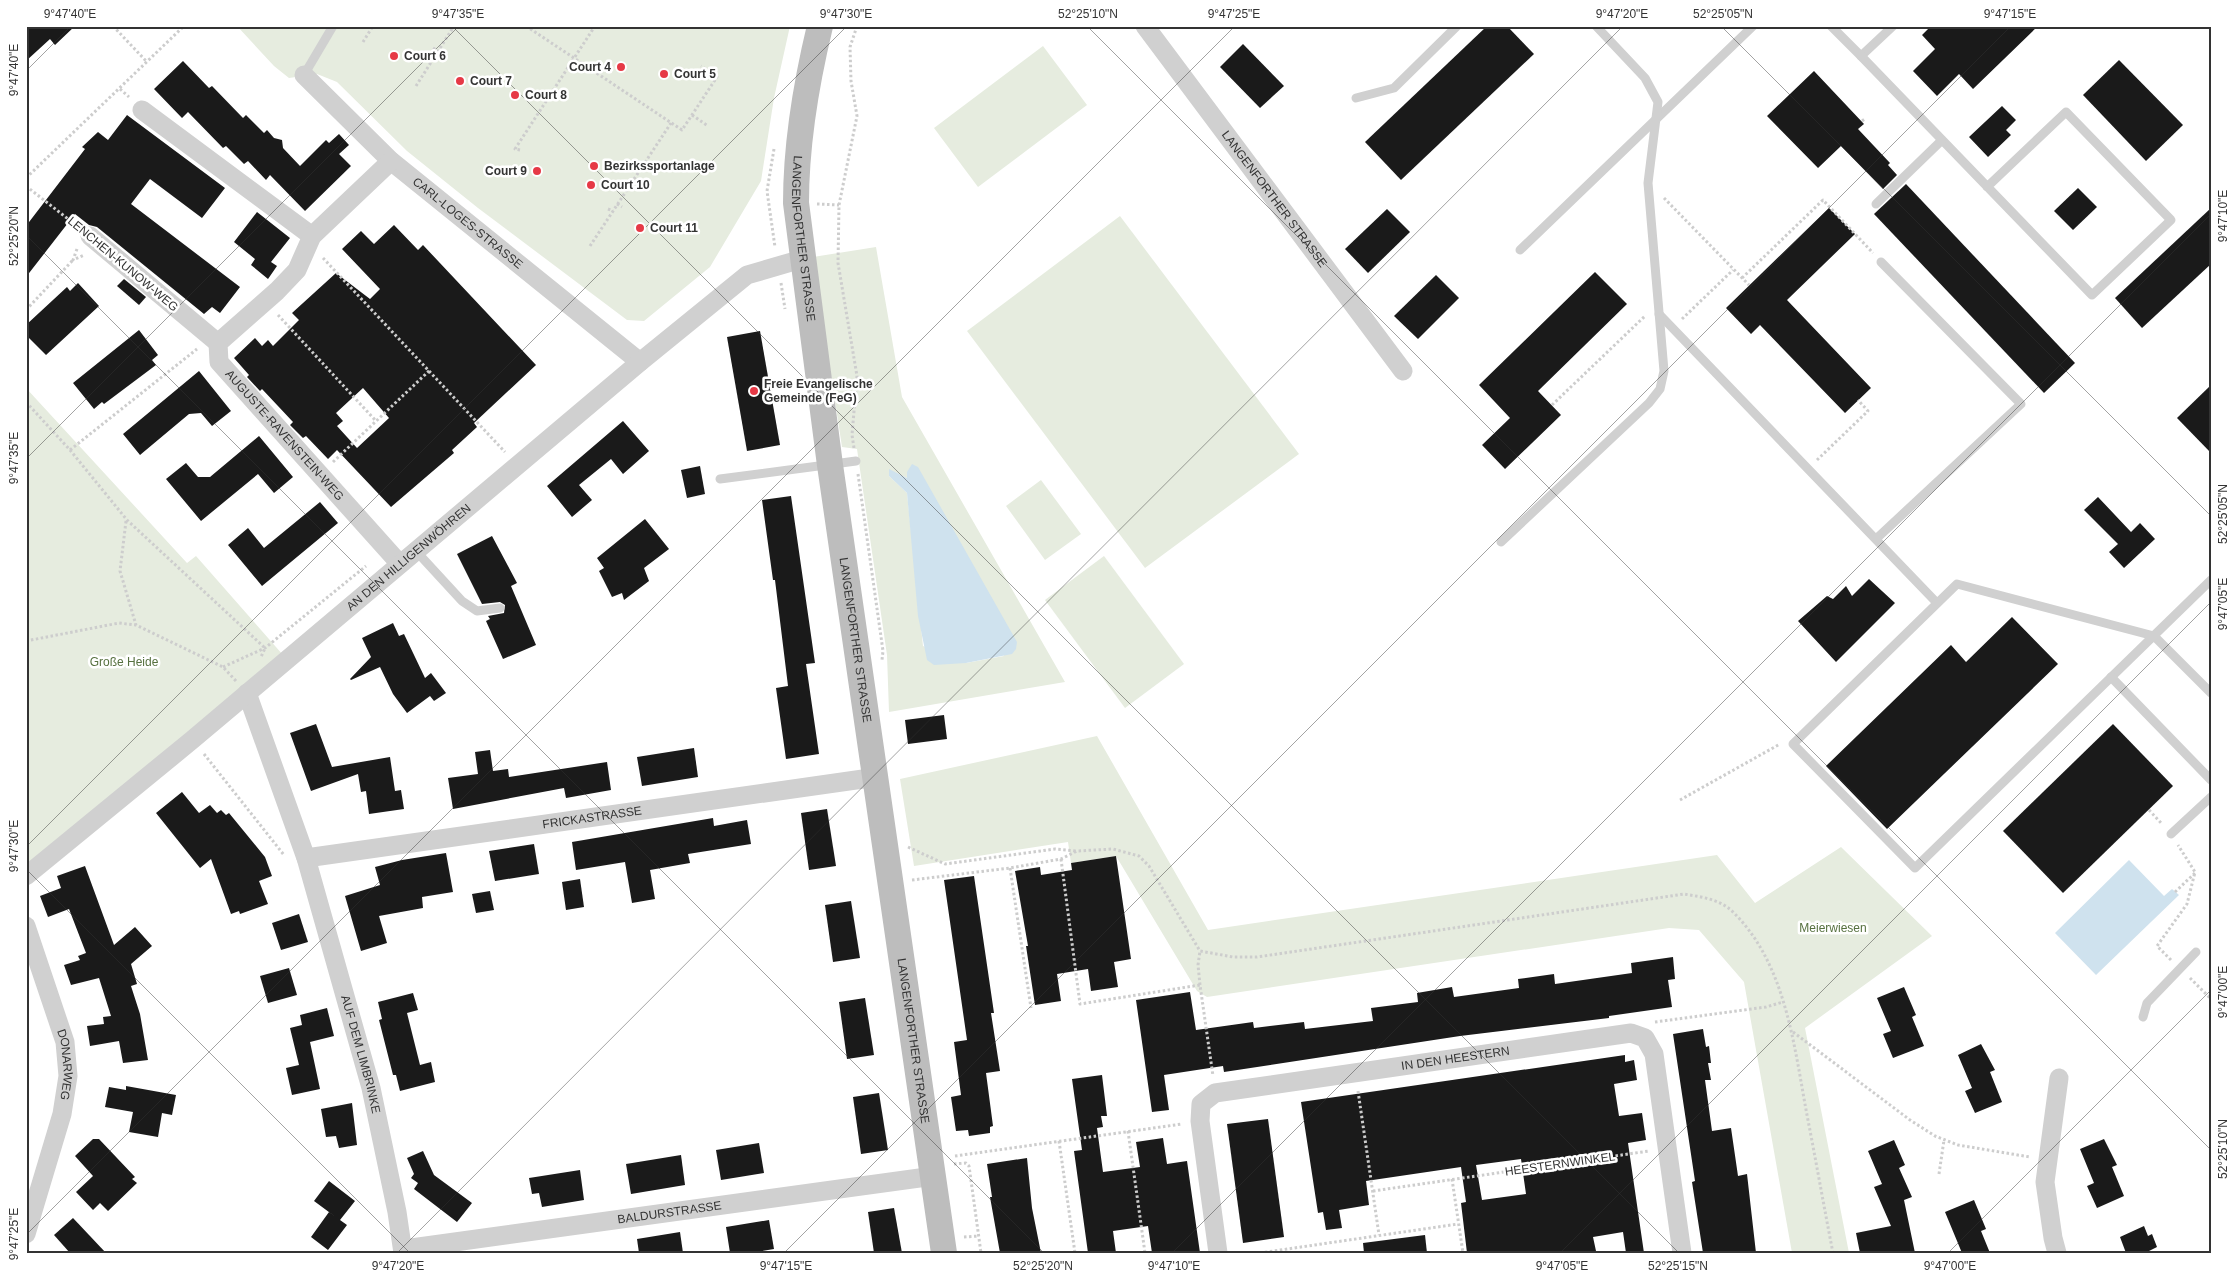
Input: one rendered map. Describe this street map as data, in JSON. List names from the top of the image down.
{
  "streets": {
    "main road": ["LANGENFORTHER STRASSE"],
    "street": [
      "CARL-LOGES-STRASSE",
      "LENCHEN-KUNOW-WEG",
      "AUGUSTE-RAVENSTEIN-WEG",
      "AN DEN HILLIGENWÖHREN",
      "FRICKASTRASSE",
      "AUF DEM LIMBRINKE",
      "IN DEN HEESTERN",
      "DONARWEG",
      "BALDURSTRASSE"
    ],
    "path": ["HEESTERNWINKEL"]
  },
  "crossings": [
    ["LANGENFORTHER STRASSE", "AN DEN HILLIGENWÖHREN"],
    ["LANGENFORTHER STRASSE", "FRICKASTRASSE"],
    ["LANGENFORTHER STRASSE", "BALDURSTRASSE"],
    ["CARL-LOGES-STRASSE", "AN DEN HILLIGENWÖHREN"],
    ["LENCHEN-KUNOW-WEG", "AUGUSTE-RAVENSTEIN-WEG"],
    ["AUGUSTE-RAVENSTEIN-WEG", "AN DEN HILLIGENWÖHREN"],
    ["AN DEN HILLIGENWÖHREN", "AUF DEM LIMBRINKE"],
    ["FRICKASTRASSE", "AUF DEM LIMBRINKE"],
    ["AUF DEM LIMBRINKE", "BALDURSTRASSE"]
  ],
  "parks": ["Große Heide", "Meierwiesen"],
  "places": [
    "Court 6",
    "Court 4",
    "Court 5",
    "Court 7",
    "Court 8",
    "Bezirkssportanlage",
    "Court 9",
    "Court 10",
    "Court 11",
    "Freie Evangelische Gemeinde (FeG)"
  ],
  "coordinates": [
    "9°47'40\"E",
    "9°47'35\"E",
    "9°47'30\"E",
    "52°25'10\"N",
    "9°47'25\"E",
    "9°47'20\"E",
    "52°25'05\"N",
    "9°47'15\"E",
    "9°47'10\"E",
    "52°25'20\"N",
    "9°47'05\"E",
    "9°47'00\"E",
    "52°25'15\"N"
  ]
}
